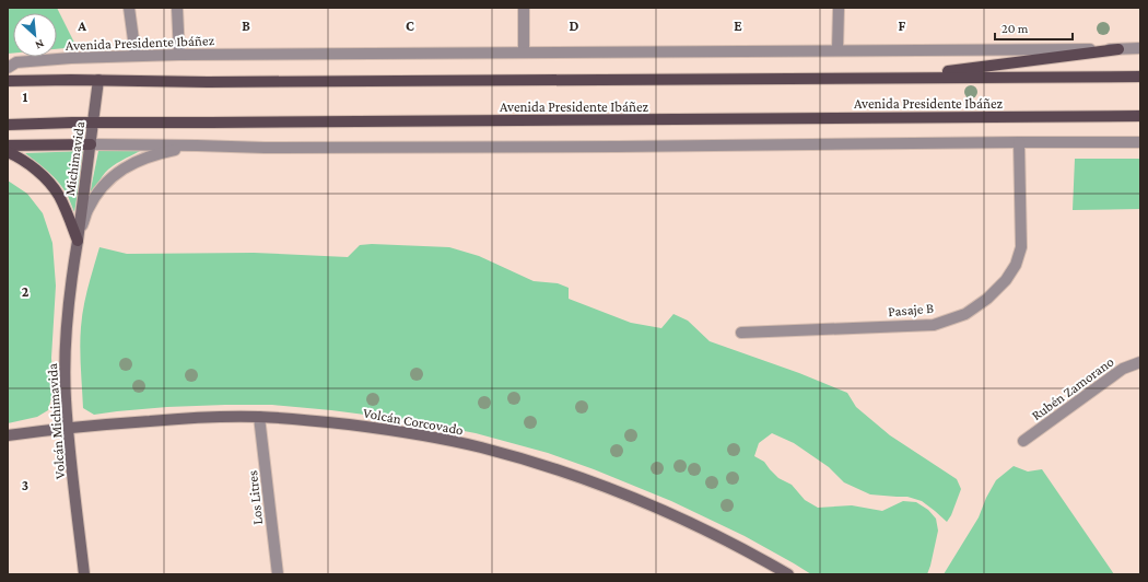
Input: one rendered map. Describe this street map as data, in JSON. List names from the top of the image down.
{
  "streets": {
    "main road": ["Avenida Presidente Ibáñez"],
    "street": [
      "Michimavida",
      "Pasaje B",
      "Rubén Zamorano",
      "Volcán Michimavida",
      "Volcán Corcovado",
      "Los Litres"
    ]
  },
  "crossings": [
    ["Avenida Presidente Ibáñez", "Michimavida"],
    ["Michimavida", "Volcán Michimavida"],
    ["Volcán Michimavida", "Volcán Corcovado"],
    ["Volcán Corcovado", "Los Litres"]
  ],
  "scale_bar": "20 m",
  "north": "bottom right",
  "grid": {
    "columns": [
      "A",
      "B",
      "C",
      "D",
      "E",
      "F"
    ],
    "rows": ["1", "2", "3"]
  }
}
